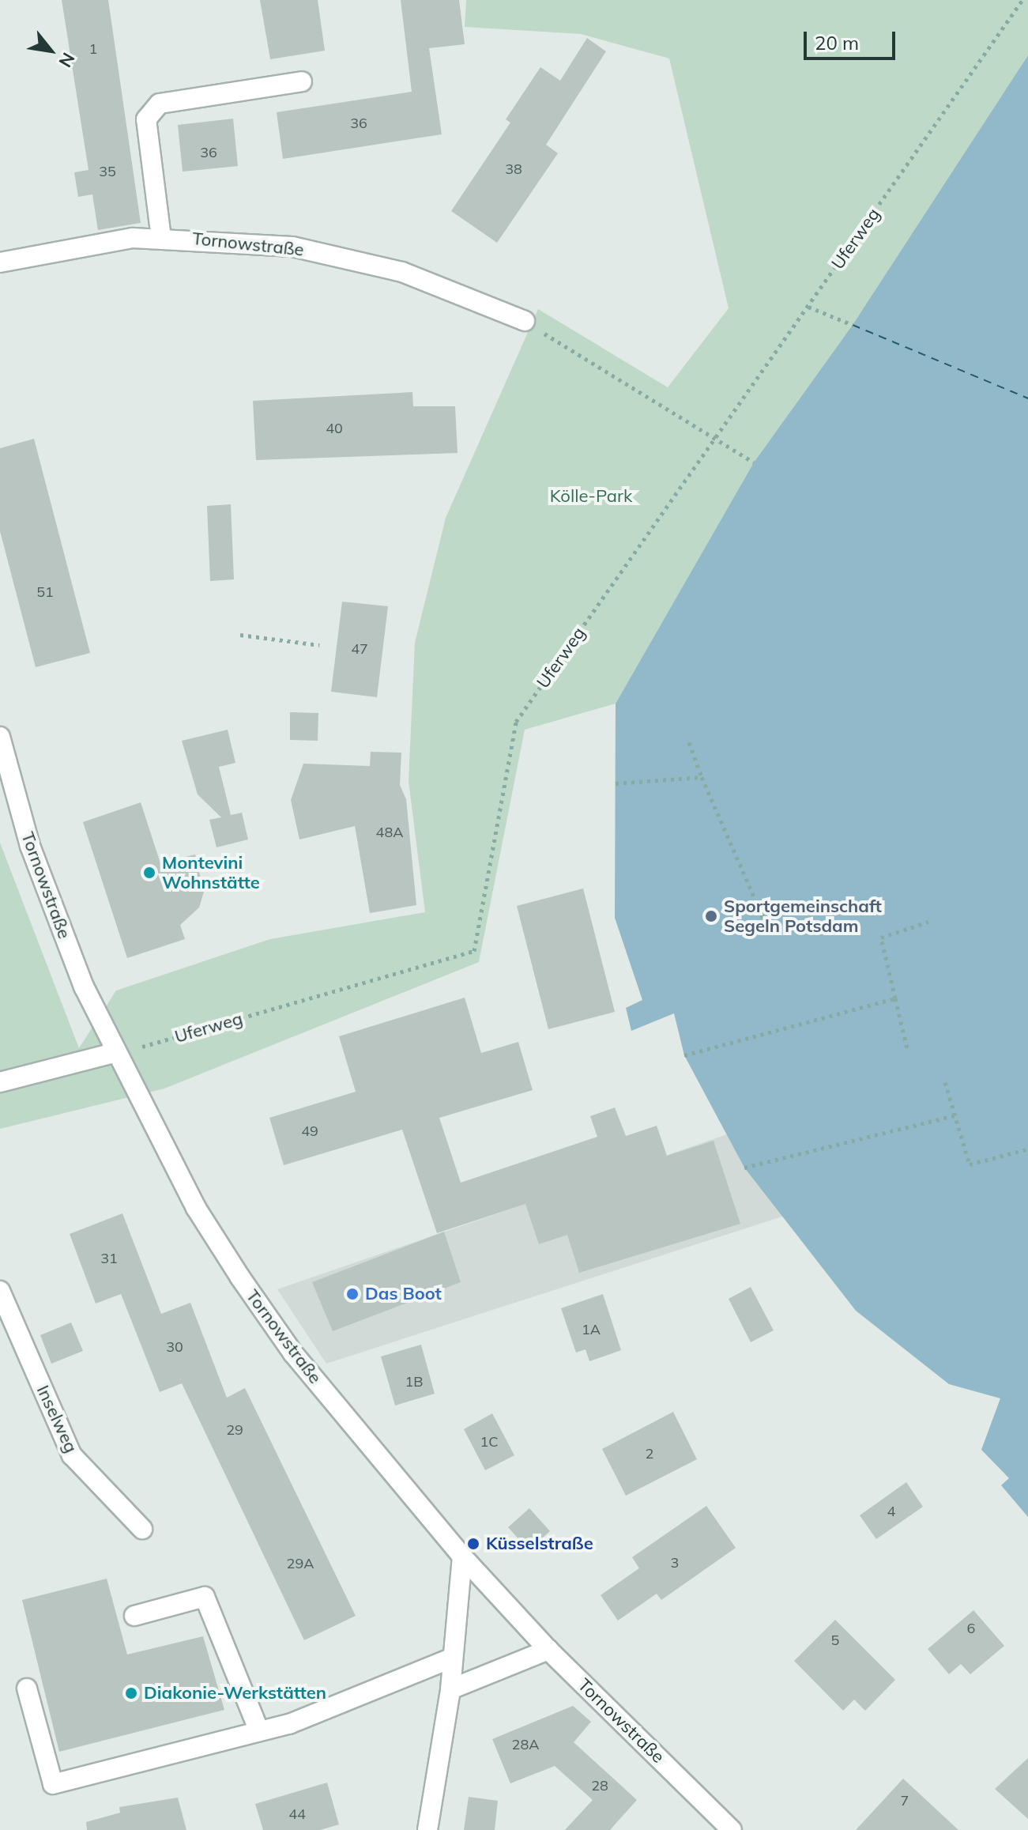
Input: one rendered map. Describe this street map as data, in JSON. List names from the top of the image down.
{
  "streets": {
    "street": ["Tornowstraße", "Inselweg"],
    "path": ["Uferweg"]
  },
  "crossings": [
    ["Uferweg", "Tornowstraße"]
  ],
  "parks": ["Kölle-Park"],
  "places": [
    "Montevini Wohnstätte",
    "Sportgemeinschaft Segeln Potsdam",
    "Das Boot",
    "Küsselstraße",
    "Diakonie-Werkstätten"
  ],
  "house_numbers": [
    "1",
    "36",
    "36",
    "38",
    "35",
    "40",
    "51",
    "47",
    "48A",
    "49",
    "31",
    "1A",
    "30",
    "1B",
    "29",
    "1C",
    "2",
    "4",
    "3",
    "29A",
    "6",
    "5",
    "28A",
    "28",
    "7",
    "44"
  ],
  "scale_bar": "20 m",
  "north": "bottom right"
}
